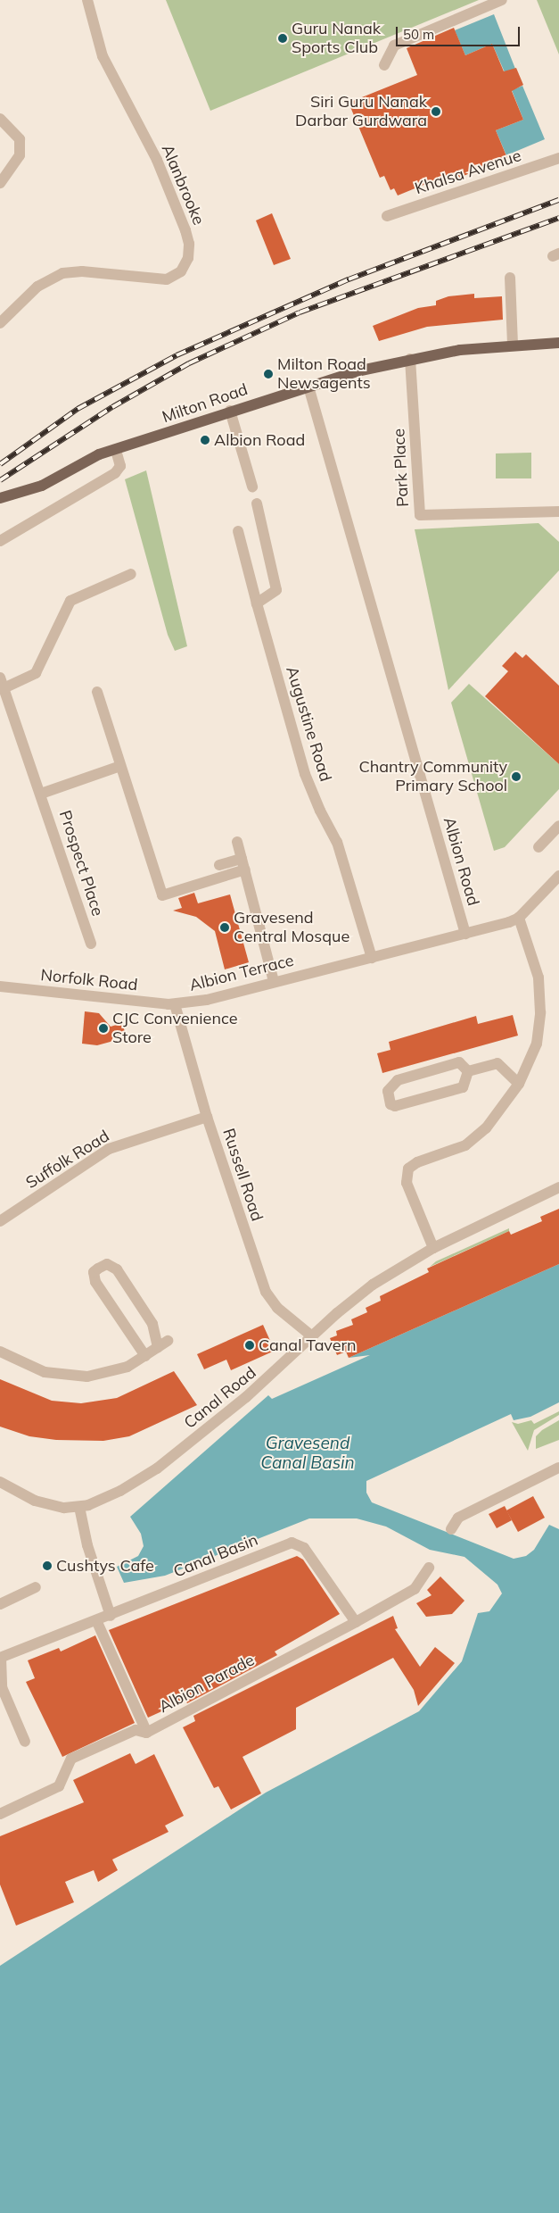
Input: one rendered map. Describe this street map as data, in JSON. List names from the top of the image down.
{
  "streets": {
    "main road": ["Milton Road"],
    "street": [
      "Khalsa Avenue",
      "Alanbrooke",
      "Park Place",
      "Augustine Road",
      "Albion Road",
      "Prospect Place",
      "Albion Terrace",
      "Norfolk Road",
      "Suffolk Road",
      "Russell Road",
      "Canal Road",
      "Canal Basin",
      "Albion Parade"
    ]
  },
  "crossings": [
    ["Milton Road", "Park Place"],
    ["Milton Road", "Albion Road"],
    ["Augustine Road", "Albion Terrace"],
    ["Albion Road", "Albion Terrace"],
    ["Albion Terrace", "Norfolk Road"],
    ["Albion Terrace", "Russell Road"],
    ["Norfolk Road", "Russell Road"],
    ["Suffolk Road", "Russell Road"],
    ["Russell Road", "Canal Road"],
    ["Canal Basin", "Albion Parade"]
  ],
  "water": ["Gravesend Canal Basin"],
  "places": [
    "Guru Nanak Sports Club",
    "Siri Guru Nanak Darbar Gurdwara",
    "Milton Road Newsagents",
    "Albion Road",
    "Chantry Community Primary School",
    "Gravesend Central Mosque",
    "CJC Convenience Store",
    "Canal Tavern",
    "Cushtys Cafe"
  ],
  "scale_bar": "50 m"
}
